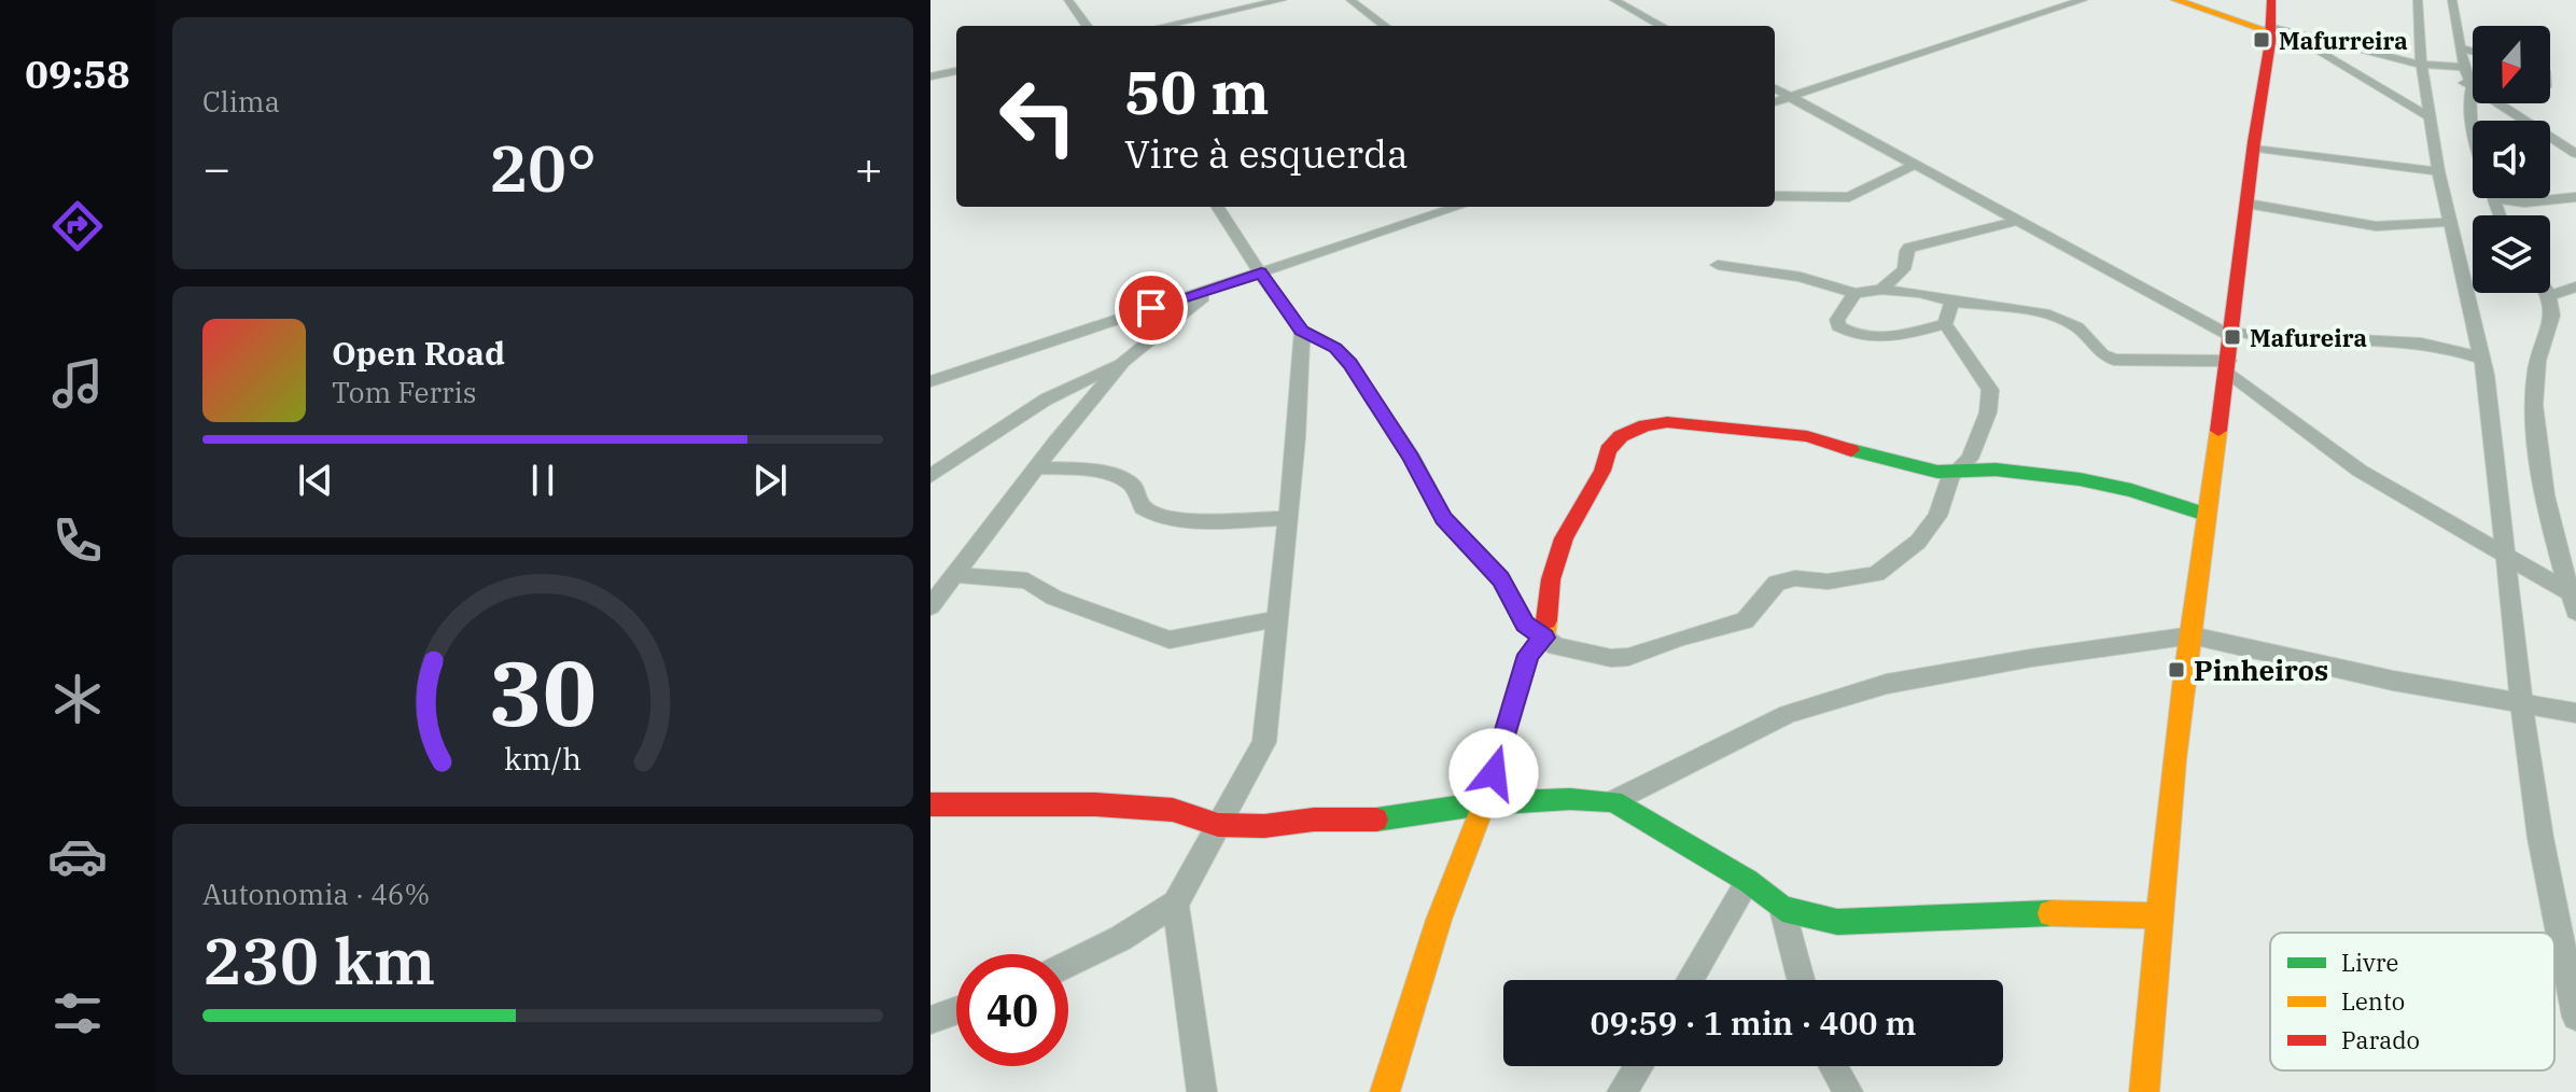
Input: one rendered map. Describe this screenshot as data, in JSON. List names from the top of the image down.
{
  "places": {
    "transit": ["Mafurreira", "Mafureira", "Pinheiros"]
  },
  "legend": ["Livre", "Lento", "Parado"],
  "north": "bottom",
  "page": {
    "tabs": "09:58",
    "tile": [
      "Clima",
      ["Autonomia · 46%", "230 km"]
    ],
    "turn": ["50 m", "Vire à esquerda"],
    "heat": ["−", "20°", "+"],
    "song": ["Open Road", "Tom Ferris"],
    "limit": "40",
    "trip": "09:59 · 1 min · 400 m",
    "gauge": ["30", "km/h"]
  }
}
